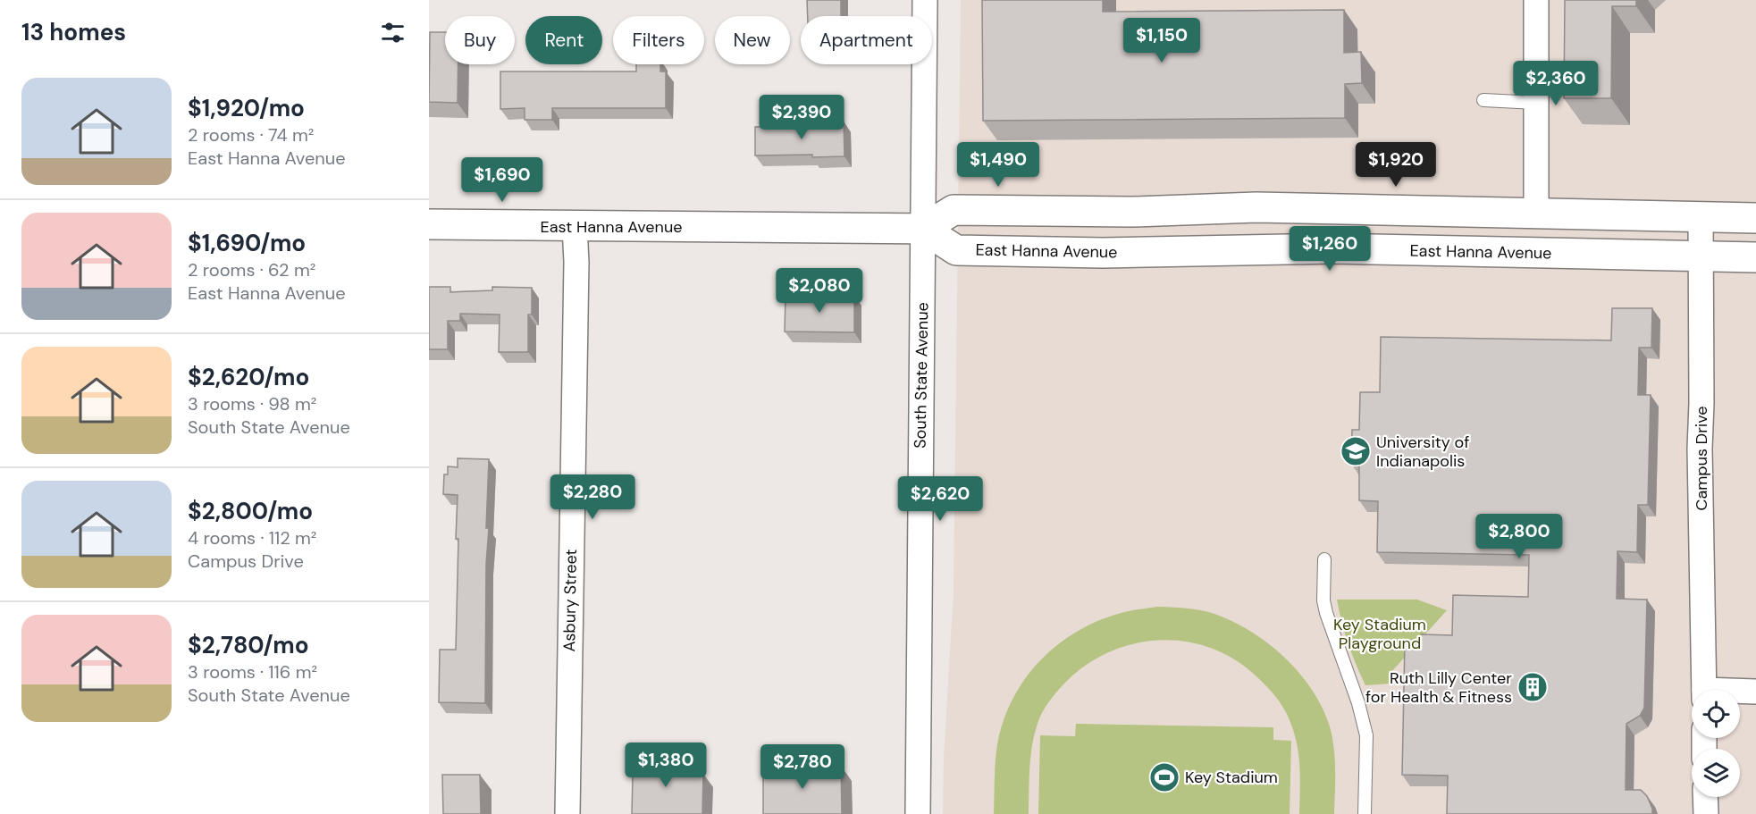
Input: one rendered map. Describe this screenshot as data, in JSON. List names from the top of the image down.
{
  "streets": {
    "main road": ["East Hanna Avenue"],
    "street": ["South State Avenue", "Campus Drive", "Asbury Street"]
  },
  "crossings": [
    ["East Hanna Avenue", "South State Avenue"],
    ["East Hanna Avenue", "Campus Drive"],
    ["East Hanna Avenue", "Asbury Street"]
  ],
  "parks": ["Key Stadium Playground"],
  "places": {
    "school or university": ["University of Indianapolis"],
    "building": ["Ruth Lilly Center for Health & Fitness"],
    "sports": ["Key Stadium"]
  },
  "page": {
    "heading": "13 homes",
    "chip": [
      "Buy",
      "Rent",
      "Filters",
      "New",
      "Apartment"
    ],
    "price": [
      "$1,150",
      "$2,360",
      "$2,390",
      "$1,490",
      "$1,920",
      "$1,690",
      "$1,260",
      "$2,080",
      "$2,280",
      "$2,620",
      "$2,800",
      "$1,380",
      "$2,780"
    ],
    "list": [
      {
        "name": "$1,920/mo",
        "note": "2 rooms · 74 m² · East Hanna Avenue"
      },
      {
        "name": "$1,690/mo",
        "note": "2 rooms · 62 m² · East Hanna Avenue"
      },
      {
        "name": "$2,620/mo",
        "note": "3 rooms · 98 m² · South State Avenue"
      },
      {
        "name": "$2,800/mo",
        "note": "4 rooms · 112 m² · Campus Drive"
      },
      {
        "name": "$2,780/mo",
        "note": "3 rooms · 116 m² · South State Avenue"
      }
    ]
  }
}
